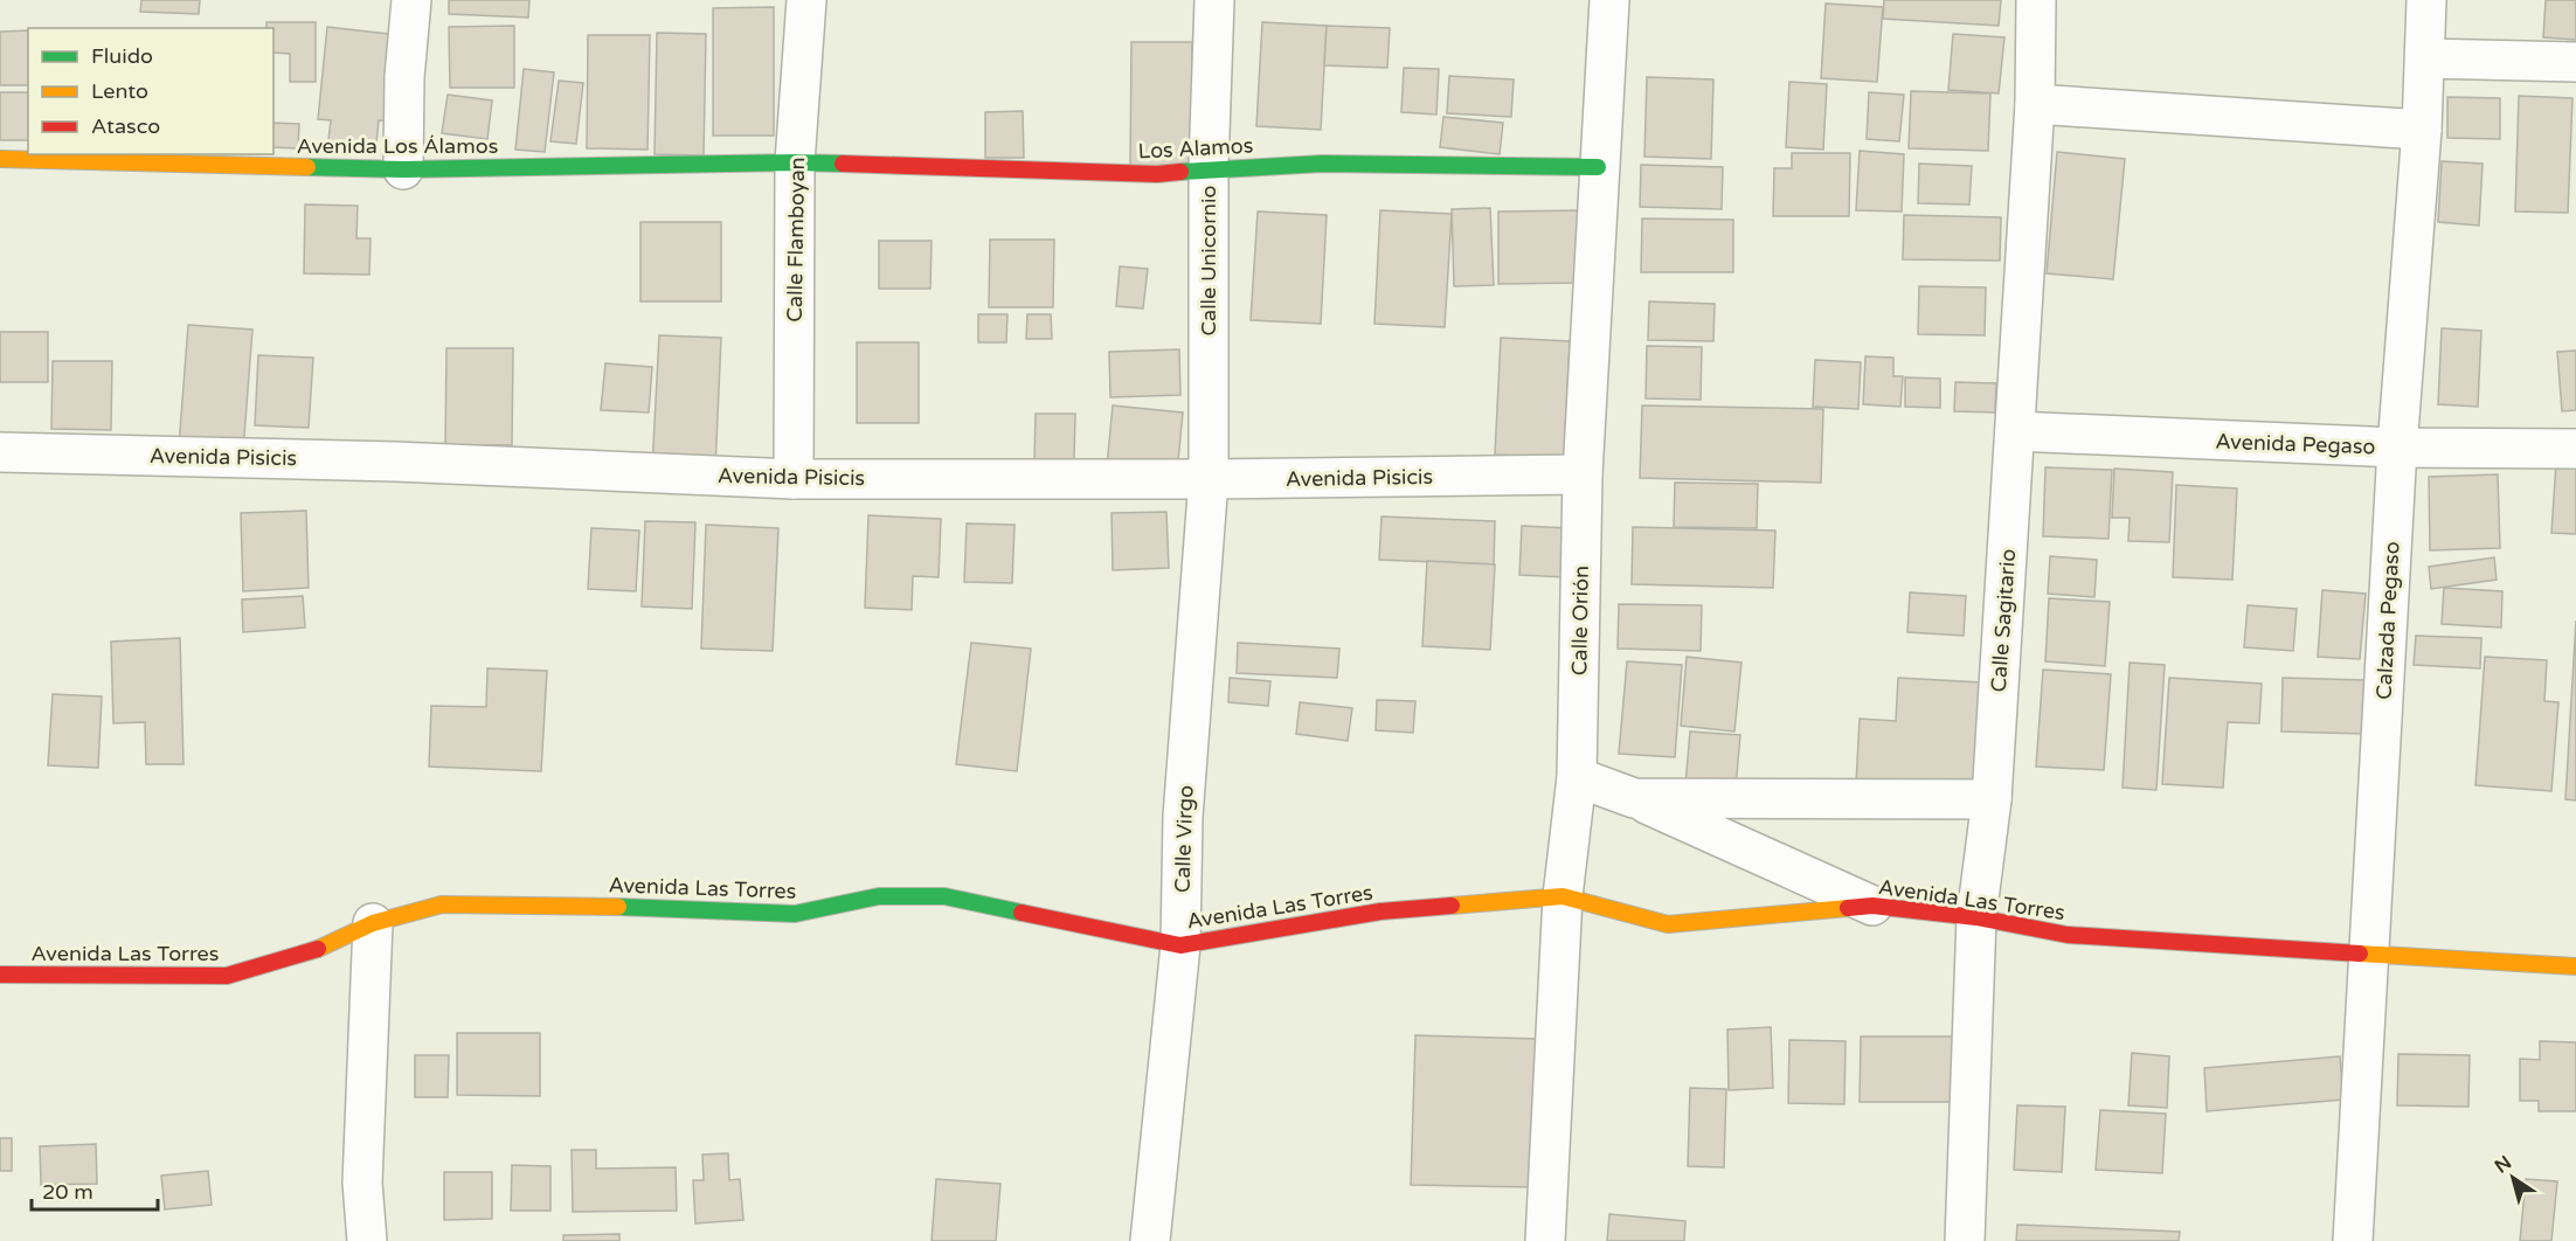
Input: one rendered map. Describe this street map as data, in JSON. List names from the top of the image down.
{
  "streets": {
    "street": [
      "Avenida Los Álamos",
      "Los Alamos",
      "Calle Flamboyan",
      "Calle Unicornio",
      "Avenida Pegaso",
      "Avenida Pisicis",
      "Calle Orión",
      "Calle Sagitario",
      "Calzada Pegaso",
      "Calle Virgo",
      "Avenida Las Torres"
    ]
  },
  "crossings": [
    ["Avenida Los Álamos", "Los Alamos"],
    ["Avenida Los Álamos", "Calle Flamboyan"],
    ["Los Alamos", "Calle Flamboyan"],
    ["Los Alamos", "Calle Unicornio"],
    ["Los Alamos", "Calle Orión"],
    ["Calle Flamboyan", "Avenida Pisicis"],
    ["Calle Unicornio", "Avenida Pisicis"],
    ["Calle Unicornio", "Calle Virgo"],
    ["Avenida Pegaso", "Calle Sagitario"],
    ["Avenida Pegaso", "Calzada Pegaso"],
    ["Avenida Pisicis", "Calle Orión"],
    ["Avenida Pisicis", "Calle Virgo"],
    ["Calle Orión", "Avenida Las Torres"],
    ["Calle Sagitario", "Avenida Las Torres"],
    ["Calzada Pegaso", "Avenida Las Torres"],
    ["Calle Virgo", "Avenida Las Torres"]
  ],
  "legend": ["Fluido", "Lento", "Atasco"],
  "scale_bar": "20 m",
  "north": "top left"
}
